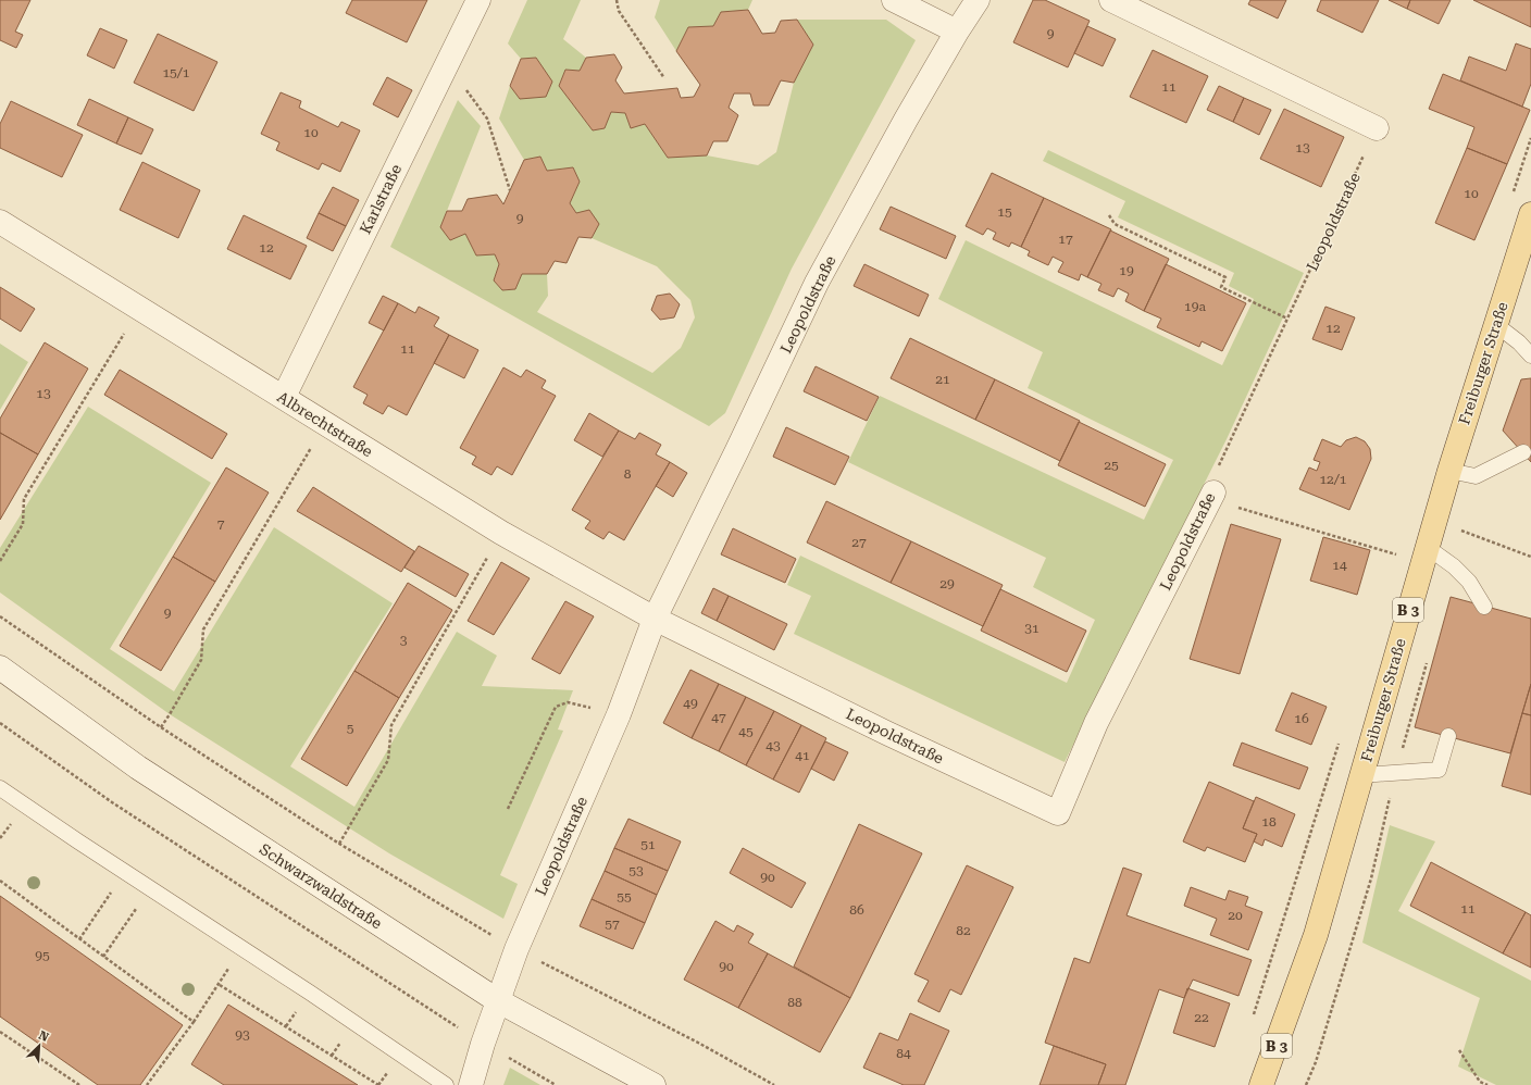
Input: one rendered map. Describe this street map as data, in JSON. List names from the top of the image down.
{
  "streets": {
    "main road": ["Freiburger Straße", "B 3"],
    "street": [
      "Karlstraße",
      "Leopoldstraße",
      "Albrechtstraße",
      "Schwarzwaldstraße"
    ]
  },
  "crossings": [
    ["Karlstraße", "Albrechtstraße"],
    ["Leopoldstraße", "Albrechtstraße"],
    ["Leopoldstraße", "Schwarzwaldstraße"]
  ],
  "house_numbers": [
    "9",
    "15/1",
    "11",
    "10",
    "13",
    "10",
    "15",
    "9",
    "17",
    "12",
    "19",
    "19a",
    "12",
    "11",
    "21",
    "13",
    "25",
    "8",
    "12/1",
    "7",
    "27",
    "14",
    "29",
    "9",
    "31",
    "3",
    "49",
    "47",
    "16",
    "5",
    "45",
    "43",
    "41",
    "18",
    "51",
    "53",
    "90",
    "55",
    "11",
    "86",
    "20",
    "57",
    "82",
    "95",
    "90",
    "88",
    "22",
    "93",
    "84"
  ],
  "north": "top right"
}
